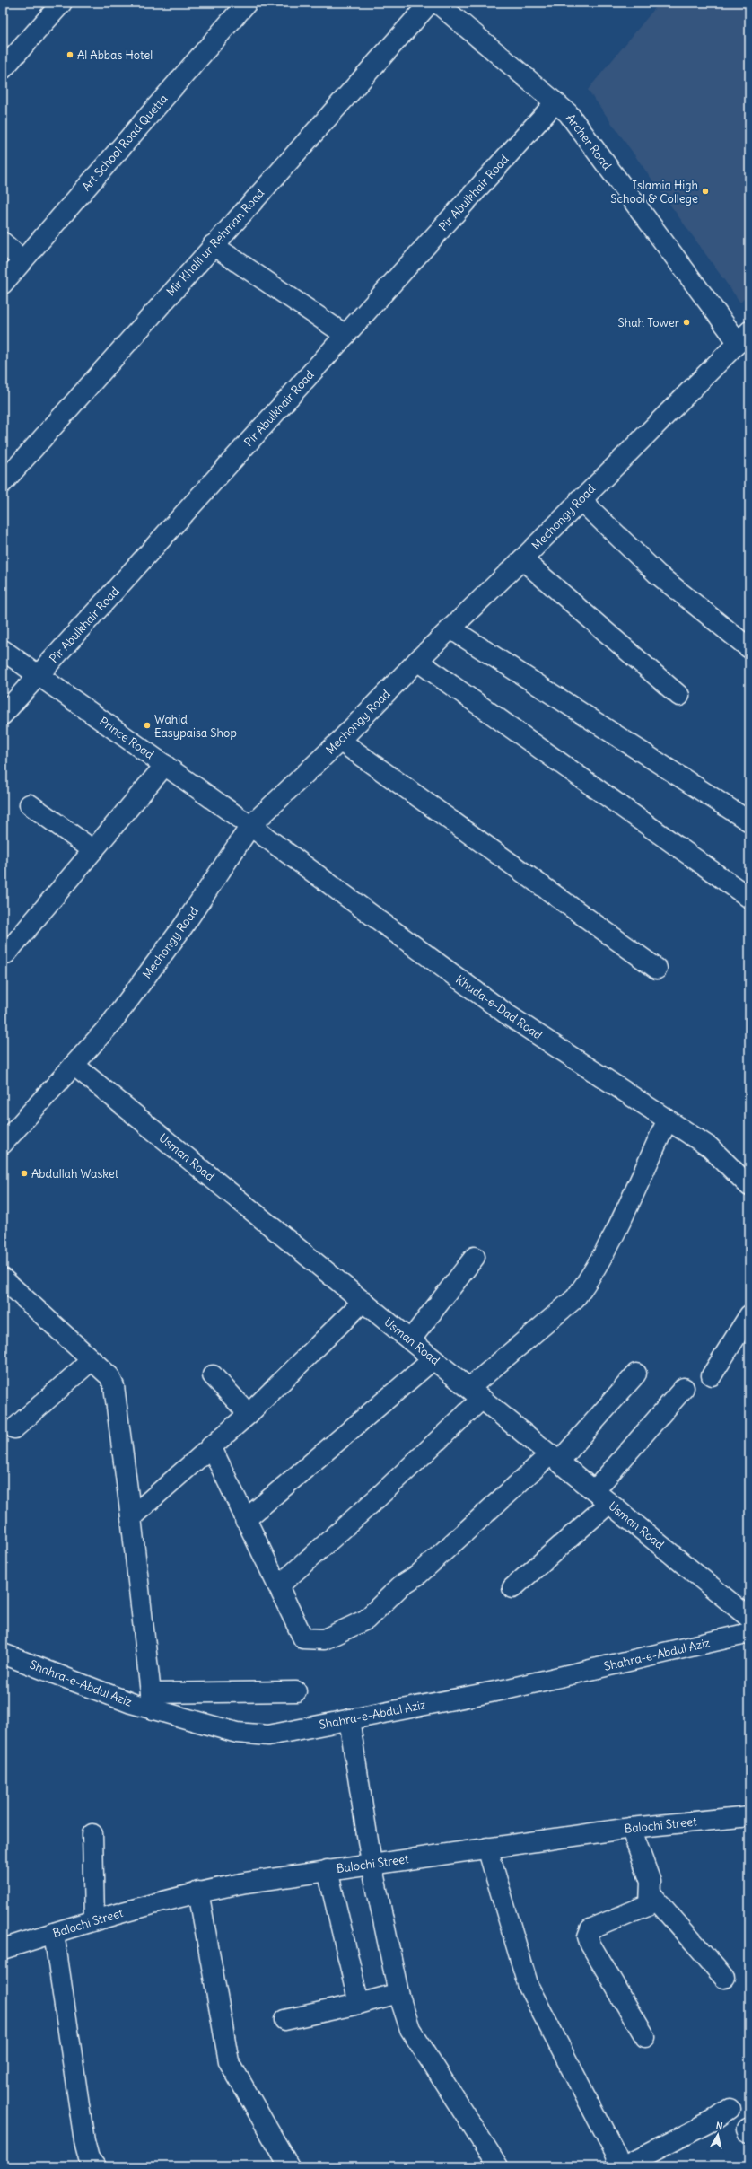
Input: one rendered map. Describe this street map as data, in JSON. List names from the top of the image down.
{
  "streets": {
    "street": [
      "Archer Road",
      "Art School Road Quetta",
      "Pir Abulkhair Road",
      "Mir Khalil ur Rehman Road",
      "Mechongy Road",
      "Prince Road",
      "Khuda-e-Dad Road",
      "Usman Road",
      "Shahra-e-Abdul Aziz",
      "Balochi Street"
    ]
  },
  "crossings": [
    ["Archer Road", "Pir Abulkhair Road"],
    ["Archer Road", "Mechongy Road"],
    ["Pir Abulkhair Road", "Prince Road"],
    ["Mechongy Road", "Prince Road"],
    ["Mechongy Road", "Khuda-e-Dad Road"],
    ["Mechongy Road", "Usman Road"],
    ["Prince Road", "Khuda-e-Dad Road"]
  ],
  "places": [
    "Al Abbas Hotel",
    "Islamia High School & College",
    "Shah Tower",
    "Wahid Easypaisa Shop",
    "Abdullah Wasket"
  ],
  "north": "top"
}
